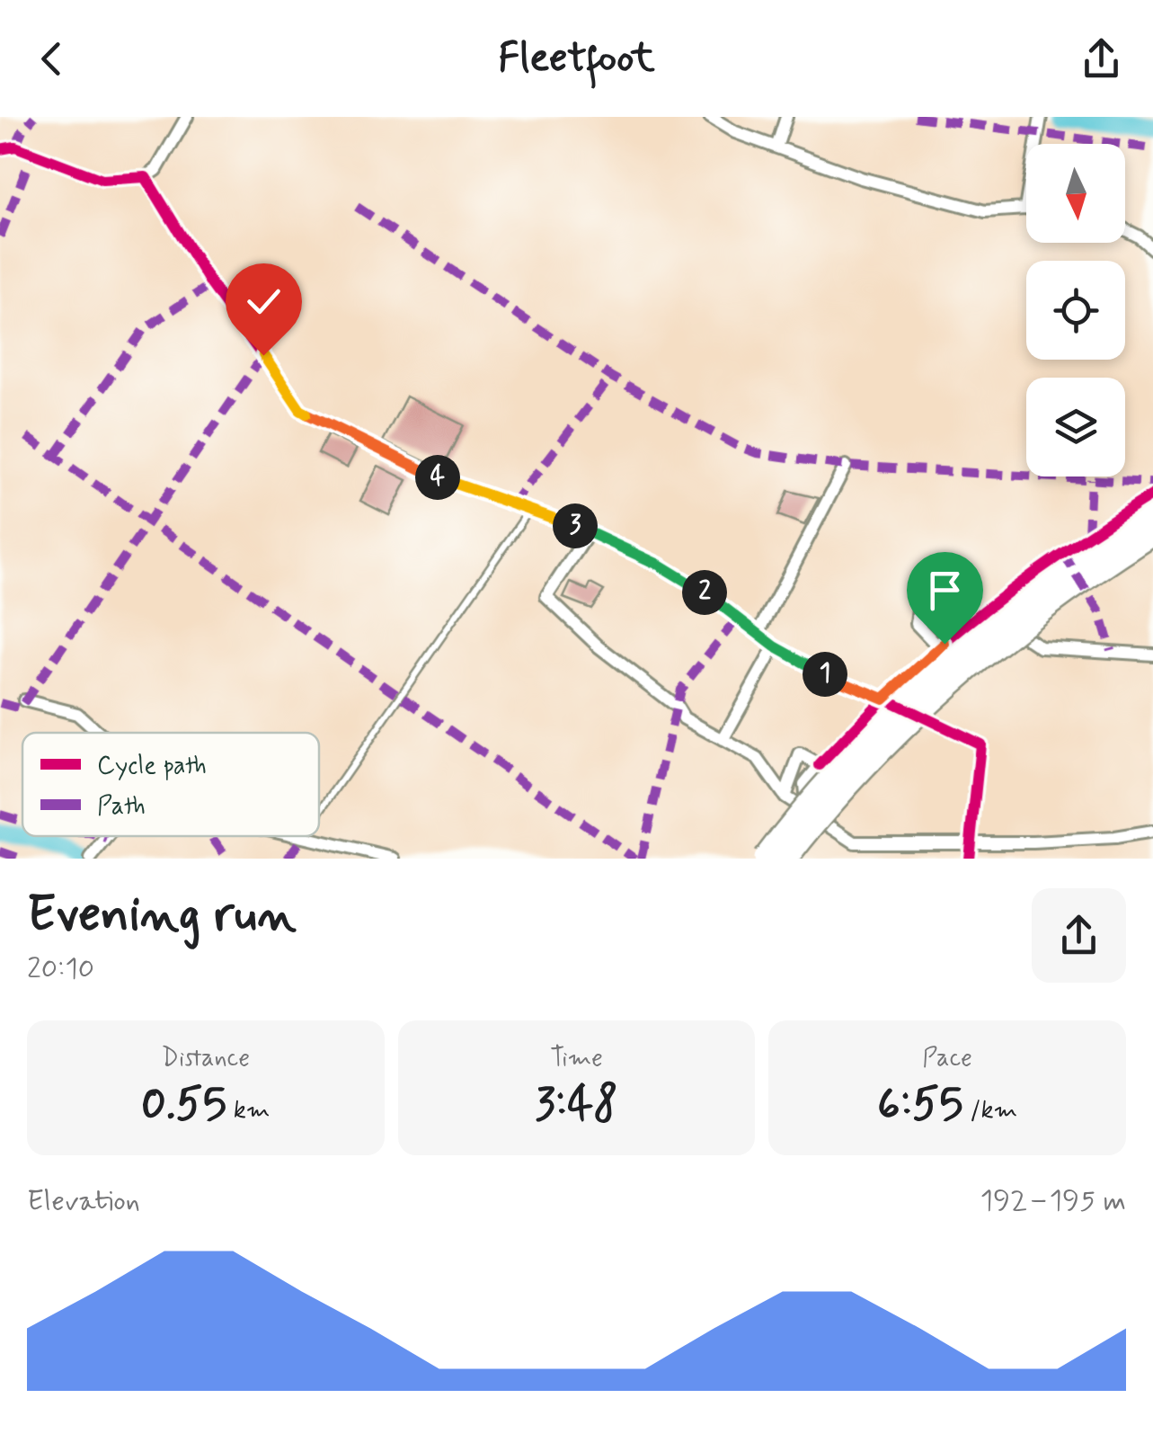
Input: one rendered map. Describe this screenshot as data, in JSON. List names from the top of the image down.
{
  "legend": ["Cycle path", "Path"],
  "north": "bottom",
  "page": {
    "header": "Fleetfoot",
    "pins": [
      "4",
      "3",
      "2",
      "1"
    ],
    "heading": ["Evening run", "20:10"],
    "stats": [
      ["Distance", "0.55 km"],
      ["Time", "3:48"],
      ["Pace", "6:55 /km"]
    ],
    "chart": ["Elevation", "192–195 m"]
  }
}
